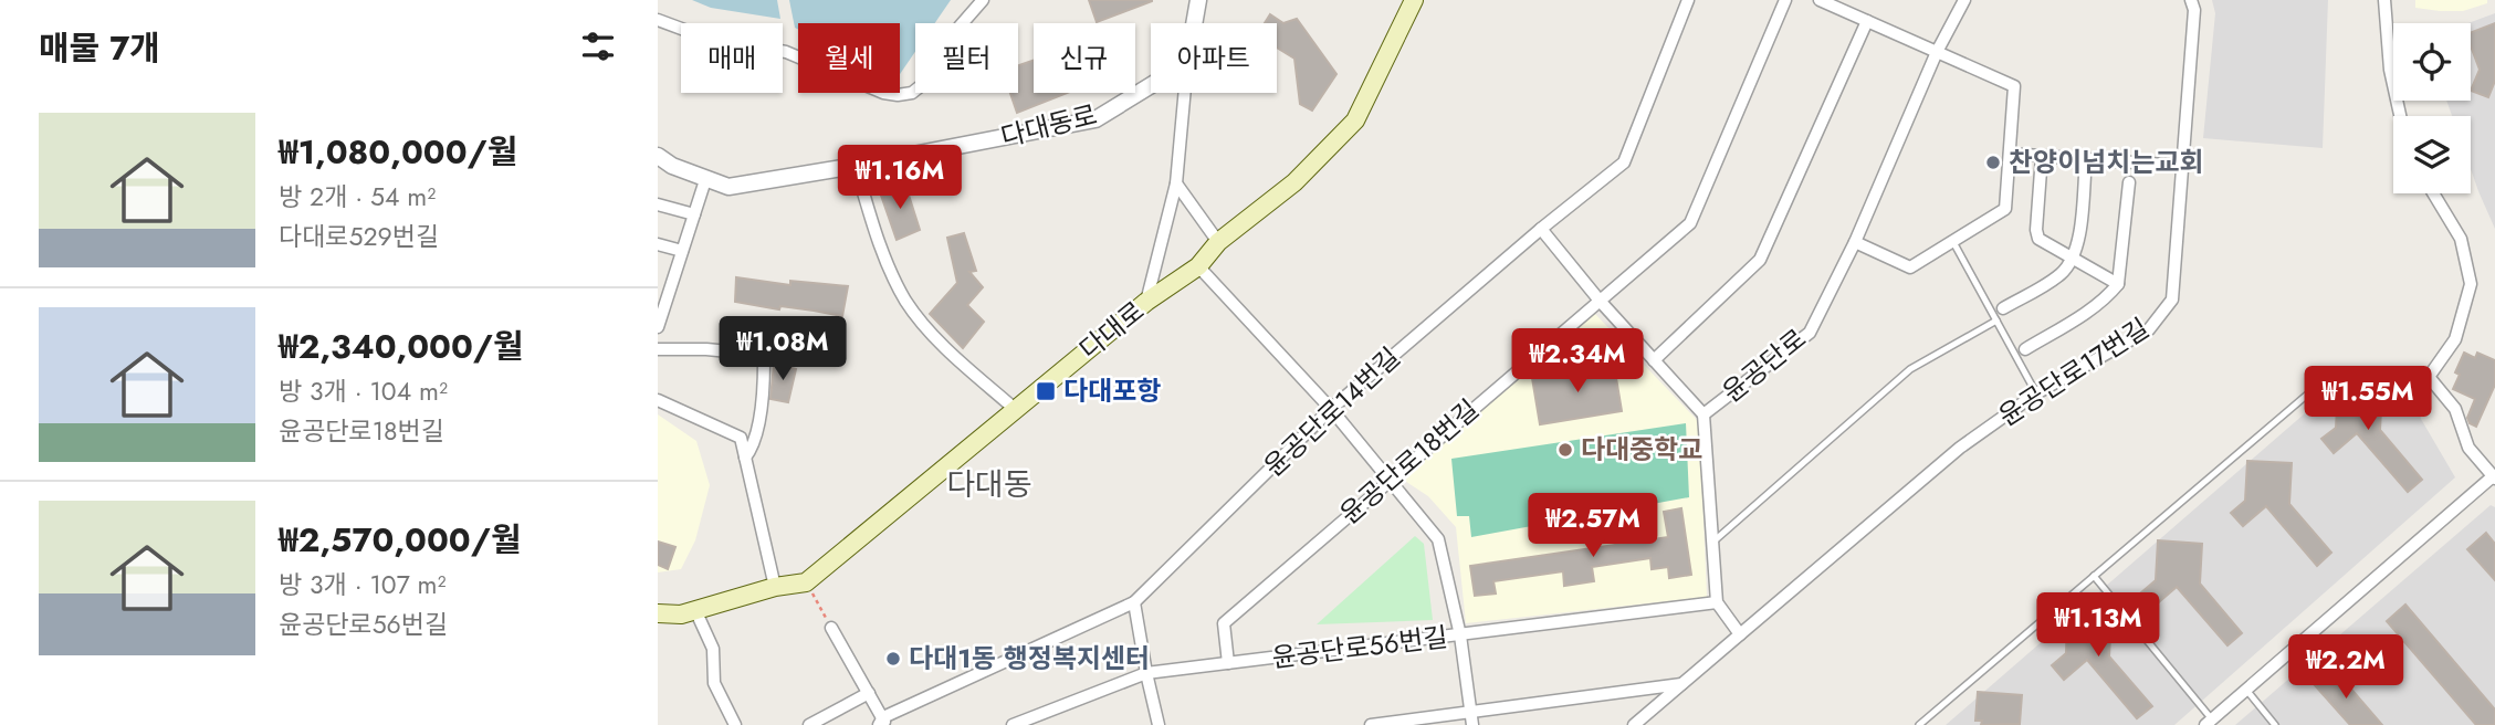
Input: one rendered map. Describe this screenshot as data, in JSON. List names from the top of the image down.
{
  "streets": {
    "main road": ["다대로"],
    "street": [
      "다대동로",
      "윤공단로",
      "윤공단로17번길",
      "윤공단로14번길",
      "윤공단로18번길",
      "윤공단로56번길"
    ]
  },
  "crossings": [
    ["윤공단로", "윤공단로56번길"],
    ["윤공단로18번길", "윤공단로56번길"]
  ],
  "districts": ["다대동"],
  "places": {
    "other": ["찬양이넘치는교회", "다대중학교", "다대1동 행정복지센터"],
    "transit": ["다대포항"]
  },
  "page": {
    "heading": "매물 7개",
    "chip": [
      "매매",
      "월세",
      "필터",
      "신규",
      "아파트"
    ],
    "list": [
      {
        "name": "₩1,080,000/월",
        "note": "방 2개 · 54 m² · 다대로529번길"
      },
      {
        "name": "₩2,340,000/월",
        "note": "방 3개 · 104 m² · 윤공단로18번길"
      },
      {
        "name": "₩2,570,000/월",
        "note": "방 3개 · 107 m² · 윤공단로56번길"
      }
    ],
    "price": [
      "₩1.16M",
      "₩1.08M",
      "₩2.34M",
      "₩1.55M",
      "₩2.57M",
      "₩1.13M",
      "₩2.2M"
    ]
  }
}
